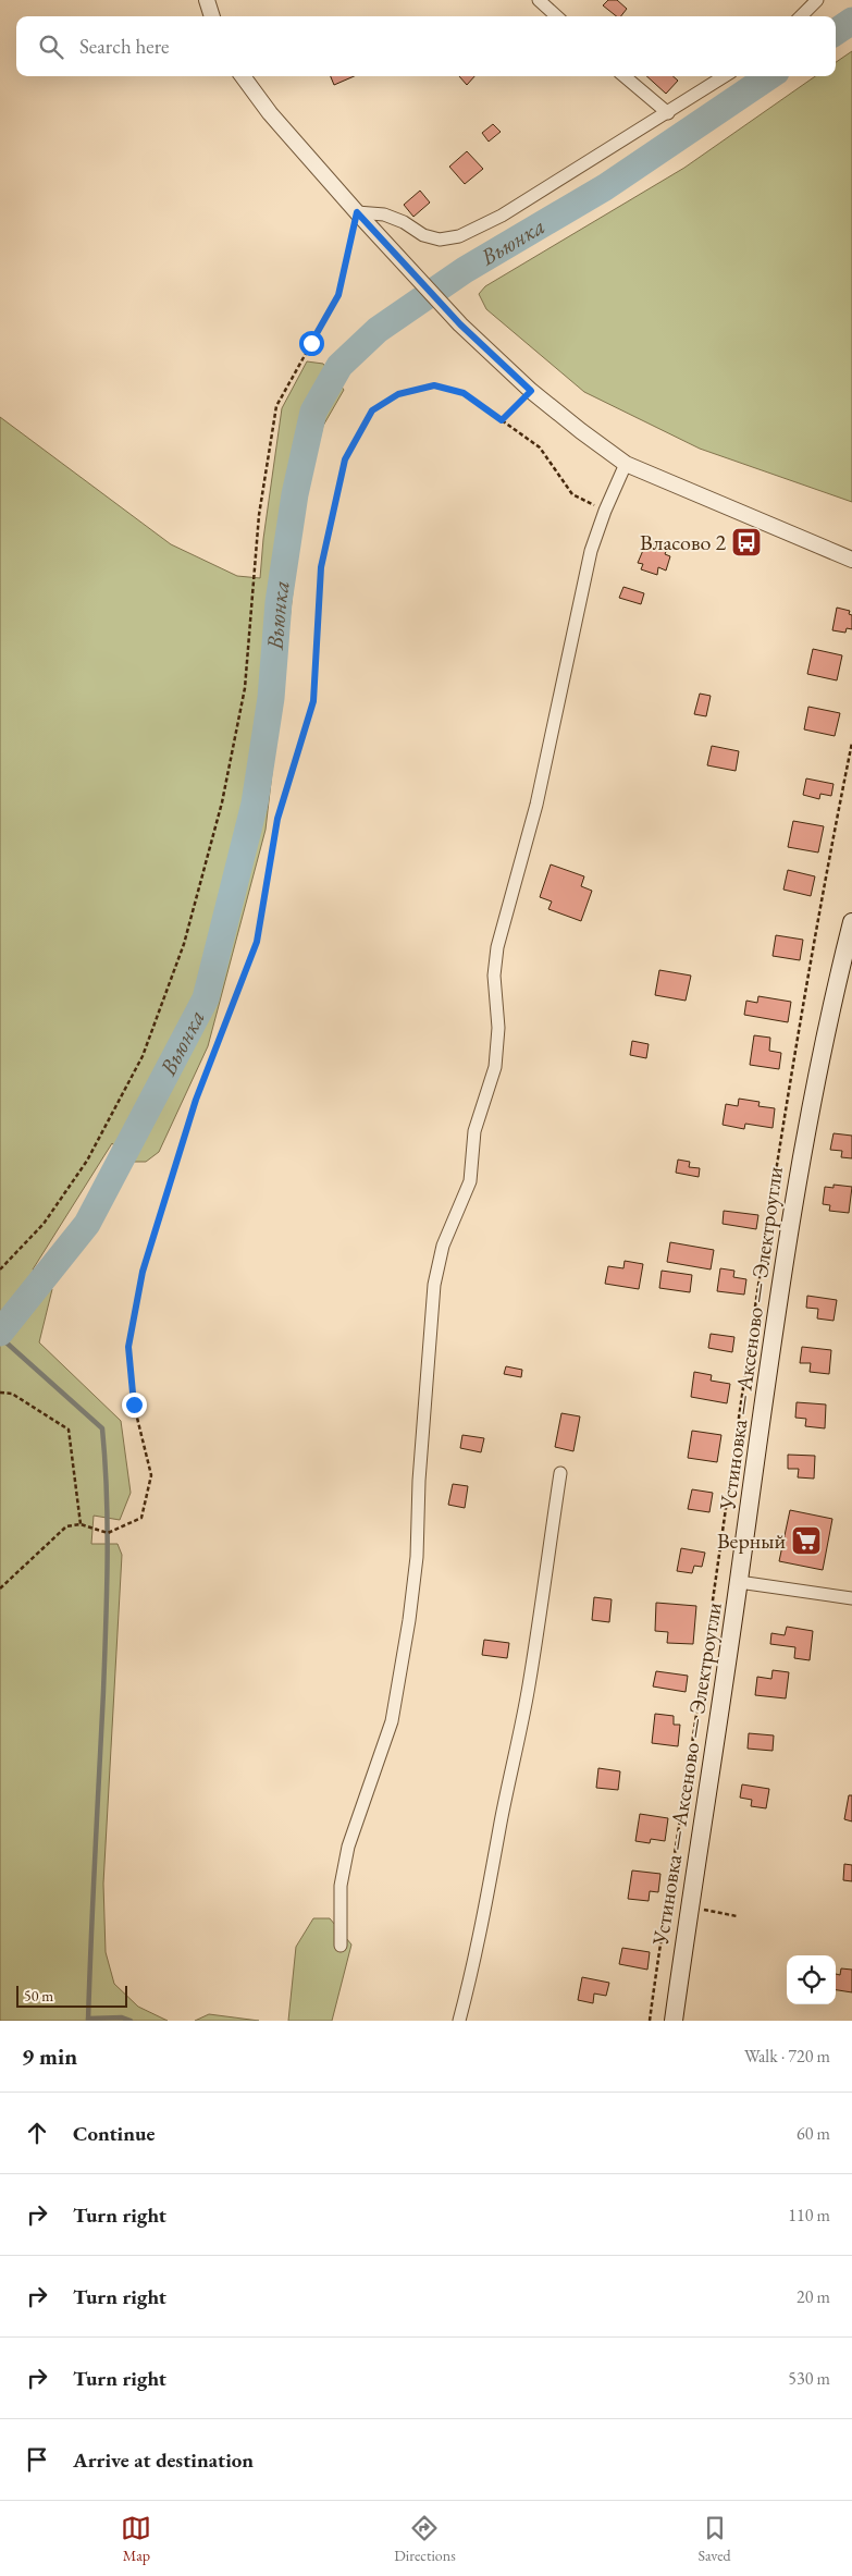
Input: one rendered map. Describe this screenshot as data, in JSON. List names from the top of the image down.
{
  "streets": {
    "main road": ["Устиновка — Аксеново — Электроугли"]
  },
  "water": ["Вьюнка"],
  "places": {
    "bus stop": ["Власово 2"],
    "supermarket": ["Верный"]
  },
  "scale_bar": "50 m",
  "page": {
    "search": "Search here",
    "scale": "50 m",
    "heading": ["9 min", "Walk · 720 m"],
    "list": [
      ["Continue", "60 m"],
      ["Turn right", "110 m"],
      ["Turn right", "20 m"],
      ["Turn right", "530 m"],
      "Arrive at destination"
    ],
    "nav": ["Map", "Directions", "Saved"]
  }
}
